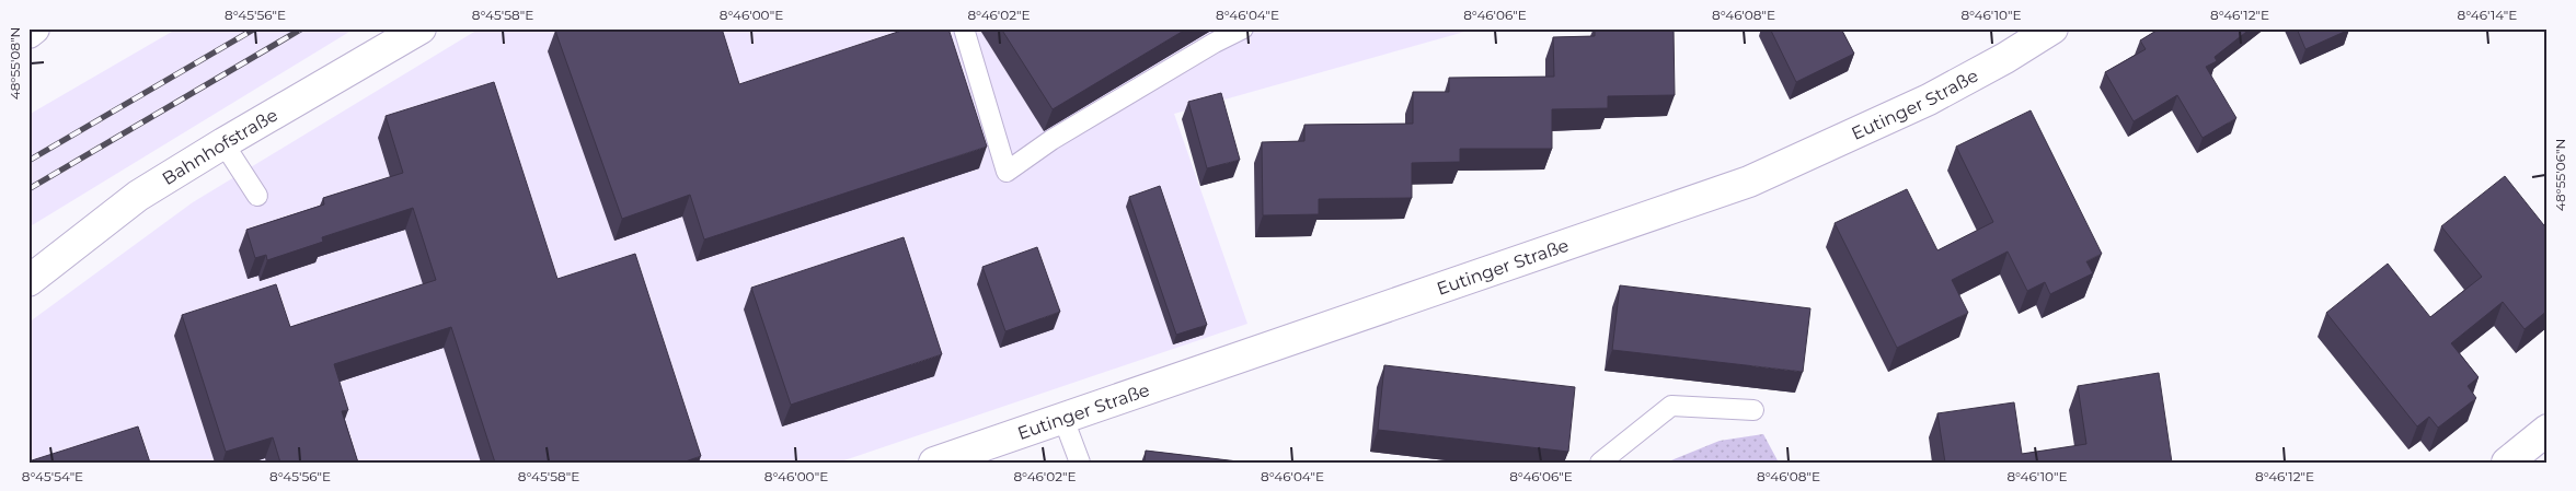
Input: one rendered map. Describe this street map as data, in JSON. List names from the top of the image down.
{
  "streets": {
    "street": ["Eutinger Straße", "Bahnhofstraße"]
  },
  "coordinates": [
    "8°45'56\"E",
    "8°45'58\"E",
    "8°46'00\"E",
    "8°46'02\"E",
    "8°46'04\"E",
    "8°46'06\"E",
    "8°46'08\"E",
    "8°46'10\"E",
    "8°46'12\"E",
    "8°46'14\"E",
    "48°55'08\"N",
    "48°55'06\"N",
    "8°45'54\"E"
  ]
}
